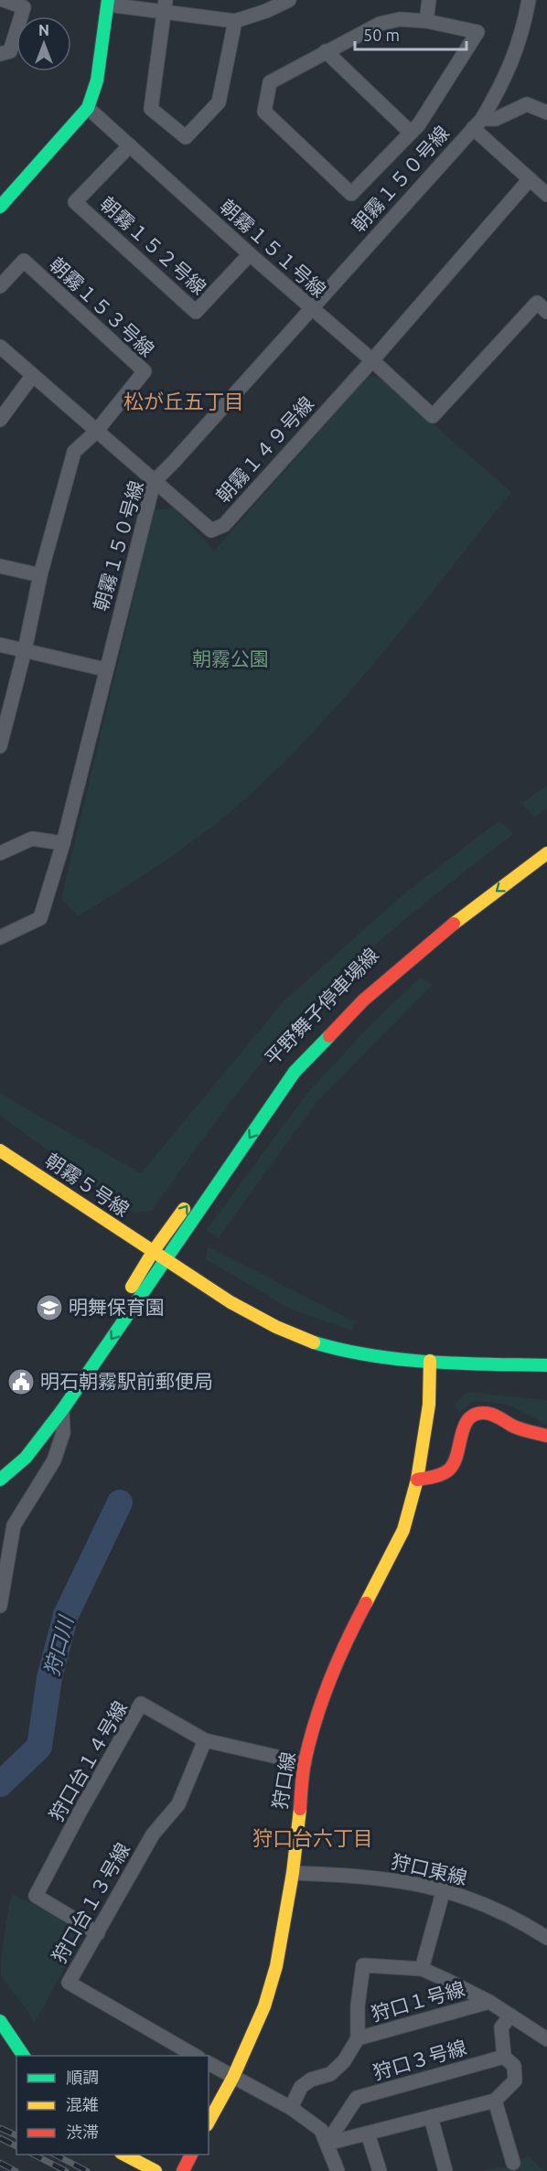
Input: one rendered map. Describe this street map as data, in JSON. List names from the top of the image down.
{
  "streets": {
    "street": [
      "朝霧１５０号線",
      "朝霧１５２号線",
      "朝霧１５１号線",
      "朝霧１５３号線",
      "朝霧１４９号線",
      "平野舞子停車場線",
      "朝霧５号線",
      "狩口台１４号線",
      "狩口線",
      "狩口東線",
      "狩口台１３号線",
      "狩口１号線",
      "狩口３号線"
    ]
  },
  "crossings": [
    ["朝霧１５０号線", "朝霧１５１号線"],
    ["朝霧１５０号線", "朝霧１４９号線"],
    ["朝霧１５２号線", "朝霧１５１号線"],
    ["朝霧１５１号線", "朝霧１４９号線"],
    ["朝霧１５３号線", "朝霧１４９号線"],
    ["平野舞子停車場線", "朝霧５号線"],
    ["狩口台１４号線", "狩口線"],
    ["狩口台１４号線", "狩口台１３号線"],
    ["狩口線", "狩口東線"],
    ["狩口１号線", "狩口３号線"]
  ],
  "districts": ["松が丘五丁目", "狩口台六丁目"],
  "water": ["狩口川"],
  "parks": ["朝霧公園"],
  "places": {
    "school or university": ["明舞保育園"],
    "public building": ["明石朝霧駅前郵便局"]
  },
  "legend": ["順調", "混雑", "渋滞"],
  "scale_bar": "50 m",
  "north": "top"
}
